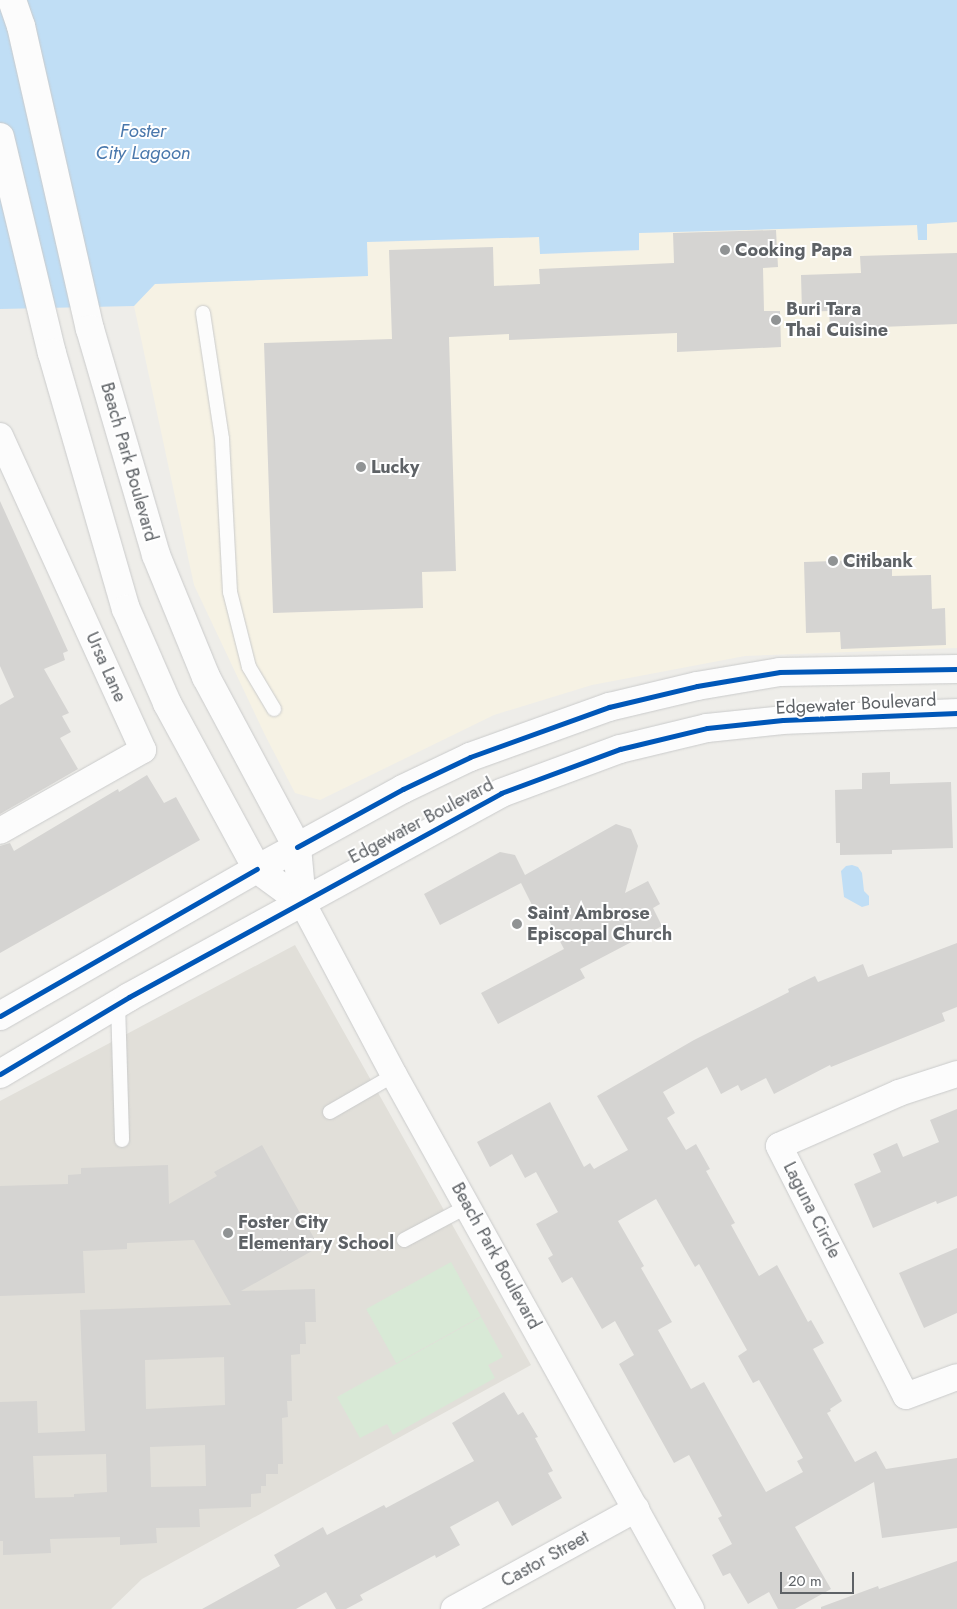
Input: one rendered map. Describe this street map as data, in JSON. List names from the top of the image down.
{
  "streets": {
    "main road": ["Beach Park Boulevard", "Edgewater Boulevard"],
    "street": ["Ursa Lane", "Laguna Circle", "Castor Street"]
  },
  "crossings": [
    ["Beach Park Boulevard", "Edgewater Boulevard"],
    ["Beach Park Boulevard", "Castor Street"]
  ],
  "water": ["Foster City Lagoon"],
  "places": [
    "Cooking Papa",
    "Buri Tara Thai Cuisine",
    "Lucky",
    "Citibank",
    "Saint Ambrose Episcopal Church",
    "Foster City Elementary School"
  ],
  "scale_bar": "20 m"
}
